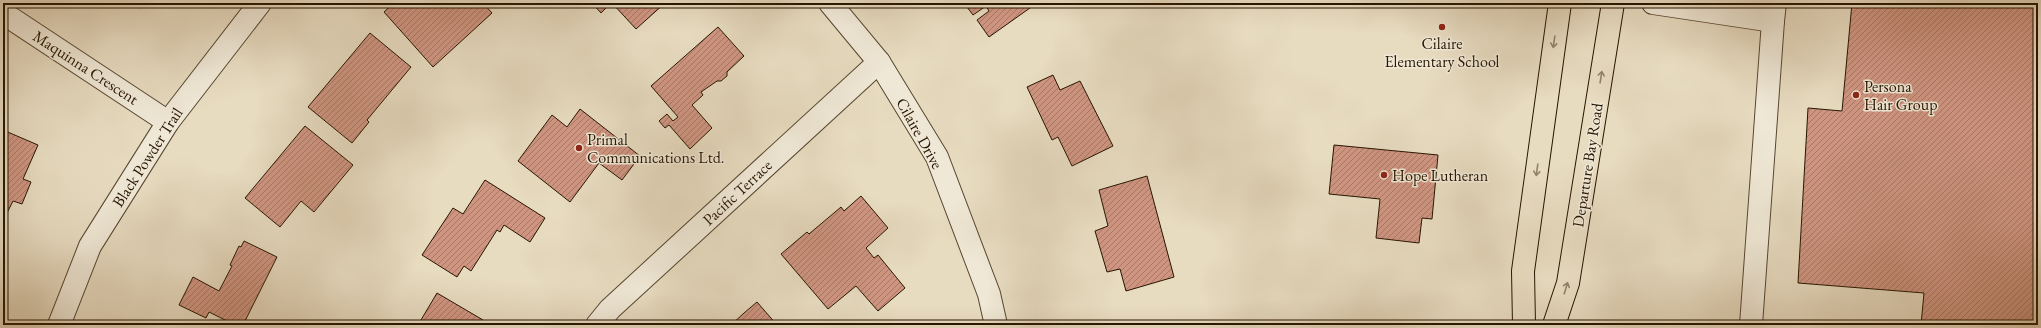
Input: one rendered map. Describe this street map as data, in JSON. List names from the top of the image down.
{
  "streets": {
    "main road": ["Departure Bay Road"],
    "street": [
      "Maquinna Crescent",
      "Cilaire Drive",
      "Black Powder Trail",
      "Pacific Terrace"
    ]
  },
  "crossings": [
    ["Maquinna Crescent", "Black Powder Trail"],
    ["Cilaire Drive", "Pacific Terrace"]
  ],
  "places": [
    "Cilaire Elementary School",
    "Persona Hair Group",
    "Primal Communications Ltd.",
    "Hope Lutheran"
  ]
}
